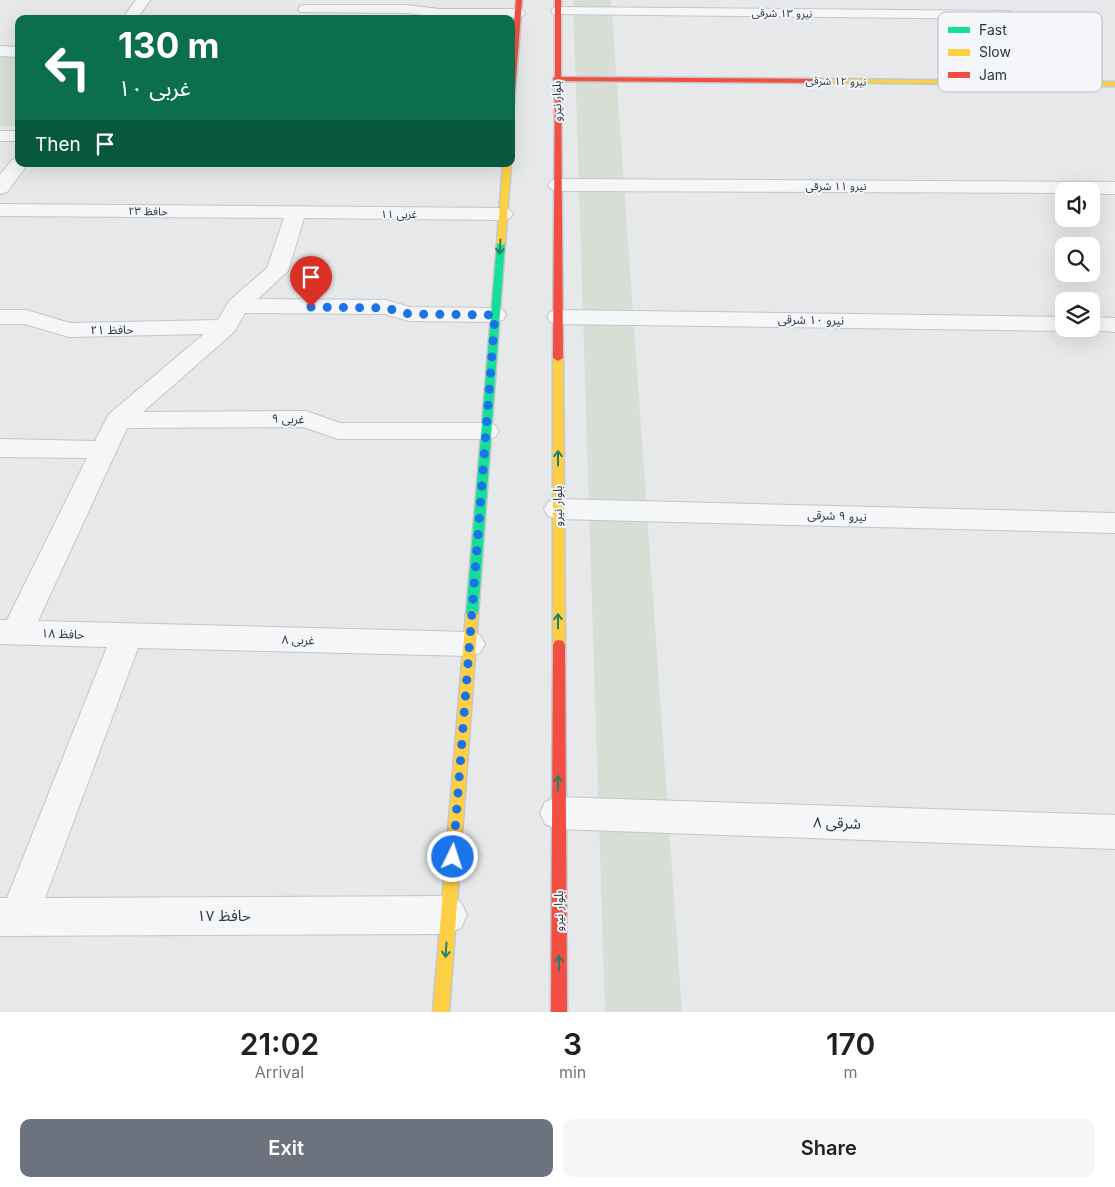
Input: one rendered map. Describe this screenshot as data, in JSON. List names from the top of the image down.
{
  "streets": {
    "street": [
      "نیرو ۱۳ شرقی",
      "نیرو ۱۲ شرقی",
      "بلوار نیرو",
      "نیرو ۱۱ شرقی",
      "حافظ ۲۳",
      "۱۱ غربی",
      "نیرو ۱۰ شرقی",
      "حافظ ۲۱",
      "۹ غربی",
      "نیرو ۹ شرقی",
      "حافظ ۱۸",
      "۸ غربی",
      "۸ شرقی",
      "حافظ ۱۷"
    ]
  },
  "crossings": [
    ["نیرو ۱۳ شرقی", "بلوار نیرو"],
    ["نیرو ۱۲ شرقی", "بلوار نیرو"],
    ["بلوار نیرو", "نیرو ۱۱ شرقی"],
    ["بلوار نیرو", "نیرو ۱۰ شرقی"],
    ["بلوار نیرو", "نیرو ۹ شرقی"],
    ["بلوار نیرو", "۸ شرقی"],
    ["حافظ ۲۳", "۱۱ غربی"],
    ["حافظ ۱۸", "۸ غربی"]
  ],
  "legend": ["Fast", "Slow", "Jam"],
  "page": {
    "turn": ["130 m", "۱۰ غربی"],
    "then": "Then",
    "eta": [
      "21:02",
      "Arrival",
      "3",
      "min",
      "170",
      "m"
    ],
    "buttons": ["Exit", "Share"]
  }
}
